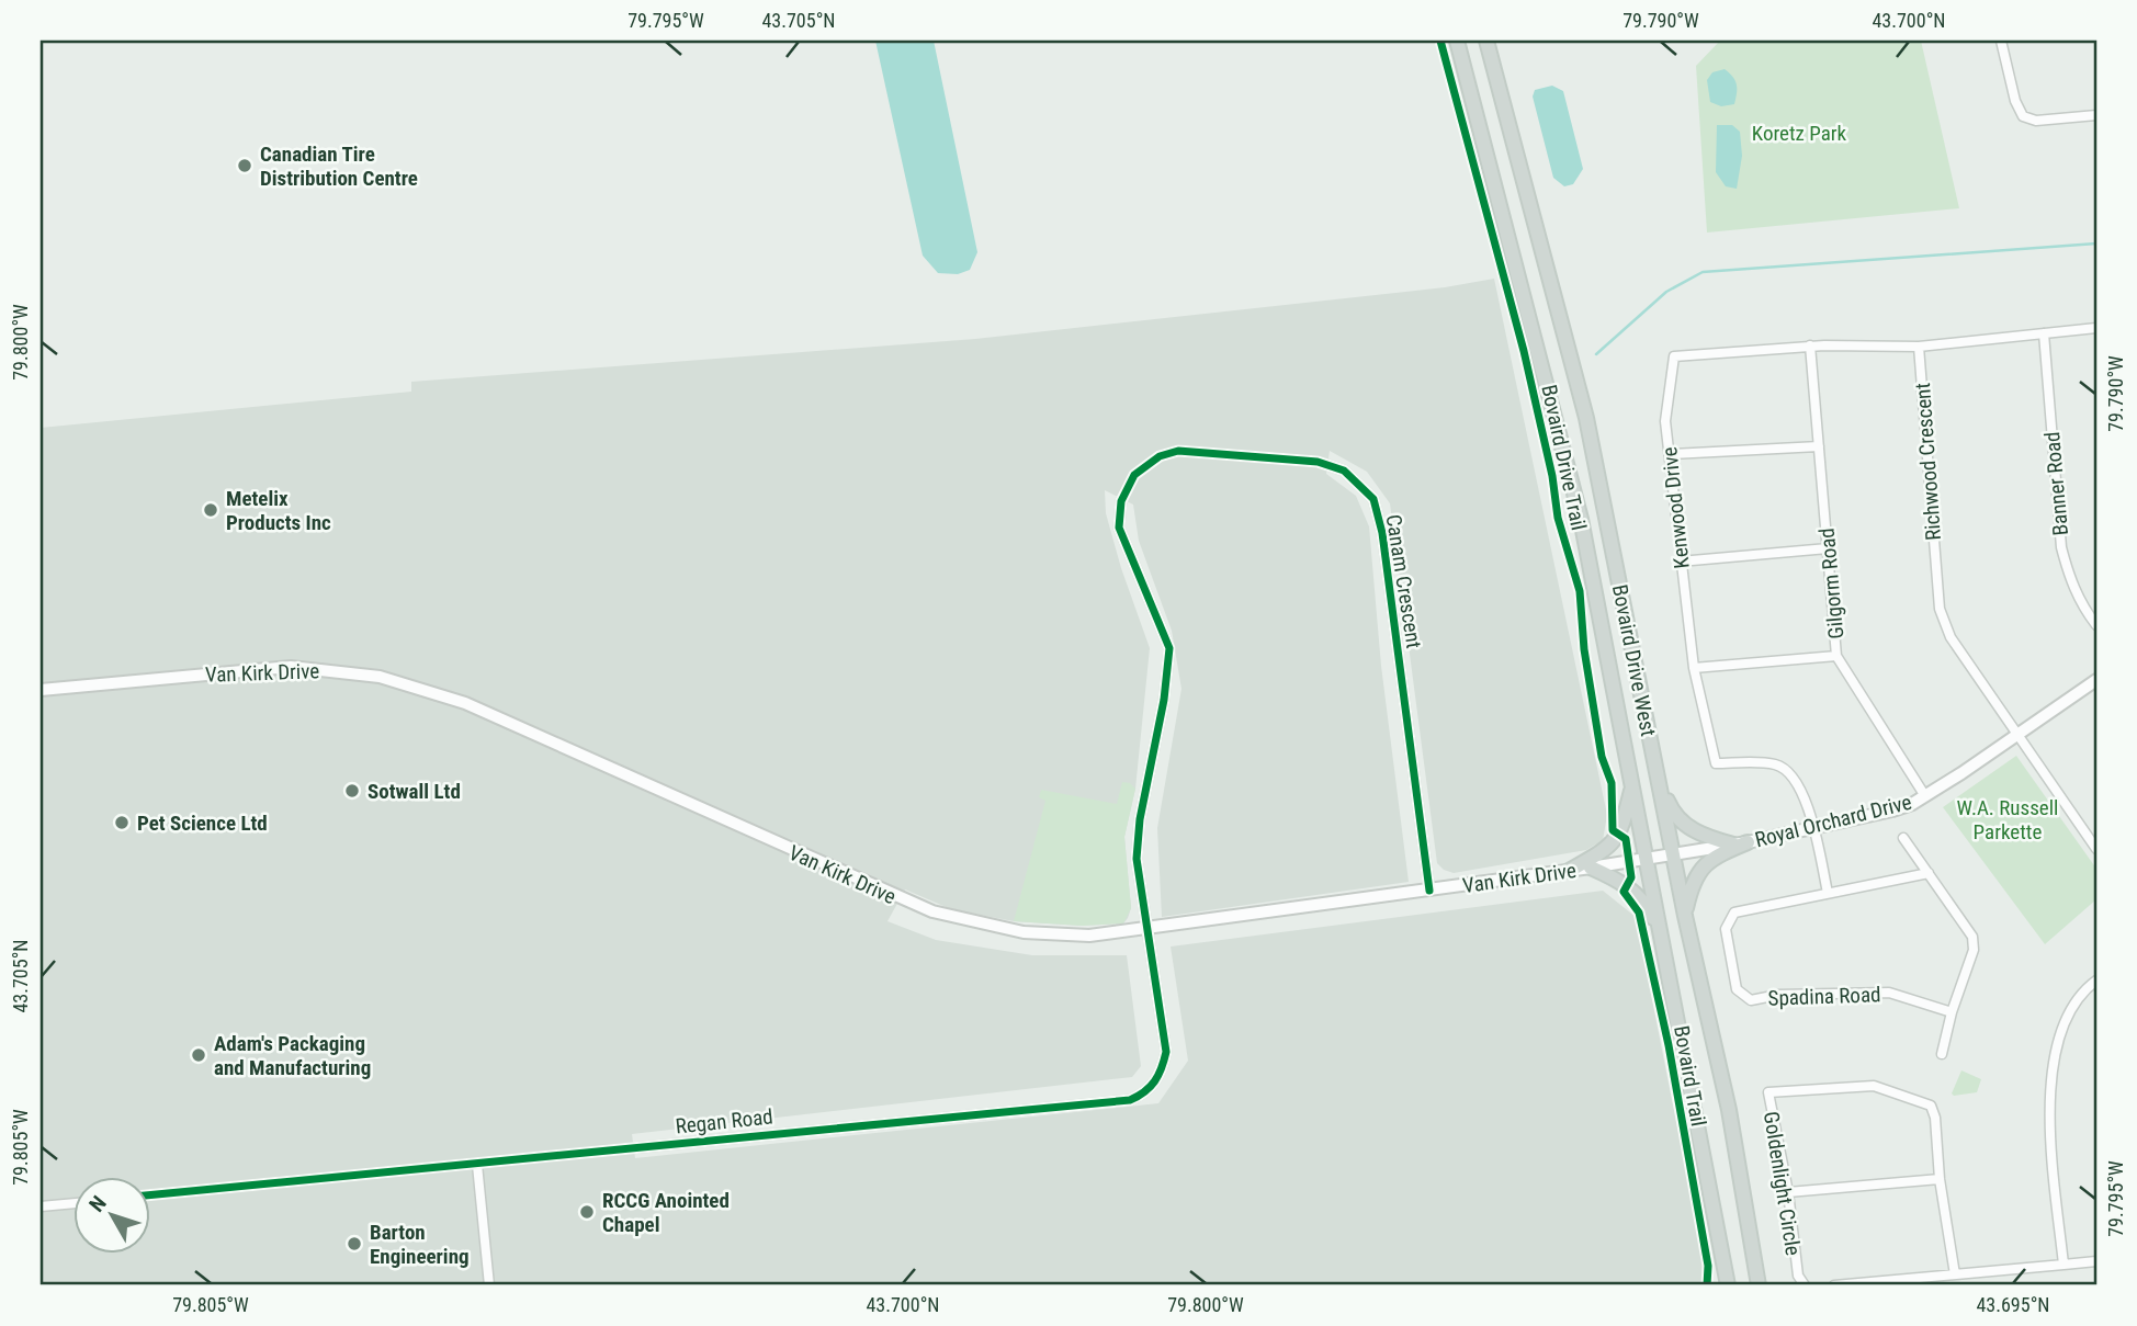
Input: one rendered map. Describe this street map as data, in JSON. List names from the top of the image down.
{
  "streets": {
    "main road": ["Bovaird Drive West"],
    "street": [
      "Richwood Crescent",
      "Banner Road",
      "Kenwood Drive",
      "Canam Crescent",
      "Gilgorm Road",
      "Van Kirk Drive",
      "Royal Orchard Drive",
      "Spadina Road",
      "Regan Road",
      "Goldenlight Circle"
    ],
    "cycle path": ["Bovaird Drive Trail"]
  },
  "crossings": [
    ["Richwood Crescent", "Kenwood Drive"],
    ["Richwood Crescent", "Royal Orchard Drive"],
    ["Kenwood Drive", "Gilgorm Road"],
    ["Kenwood Drive", "Royal Orchard Drive"],
    ["Canam Crescent", "Van Kirk Drive"],
    ["Canam Crescent", "Regan Road"],
    ["Gilgorm Road", "Royal Orchard Drive"],
    ["Bovaird Drive West", "Van Kirk Drive"],
    ["Bovaird Drive West", "Royal Orchard Drive"],
    ["Van Kirk Drive", "Royal Orchard Drive"],
    ["Van Kirk Drive", "Regan Road"]
  ],
  "parks": ["Koretz Park", "W.A. Russell Parkette"],
  "places": [
    "Canadian Tire Distribution Centre",
    "Metelix Products Inc",
    "Sotwall Ltd",
    "Pet Science Ltd",
    "Adam's Packaging and Manufacturing",
    "RCCG Anointed Chapel",
    "Barton Engineering"
  ],
  "north": "top left",
  "coordinates": [
    "79.795°W",
    "43.705°N",
    "79.790°W",
    "43.700°N",
    "79.800°W",
    "79.805°W",
    "43.695°N"
  ]
}
